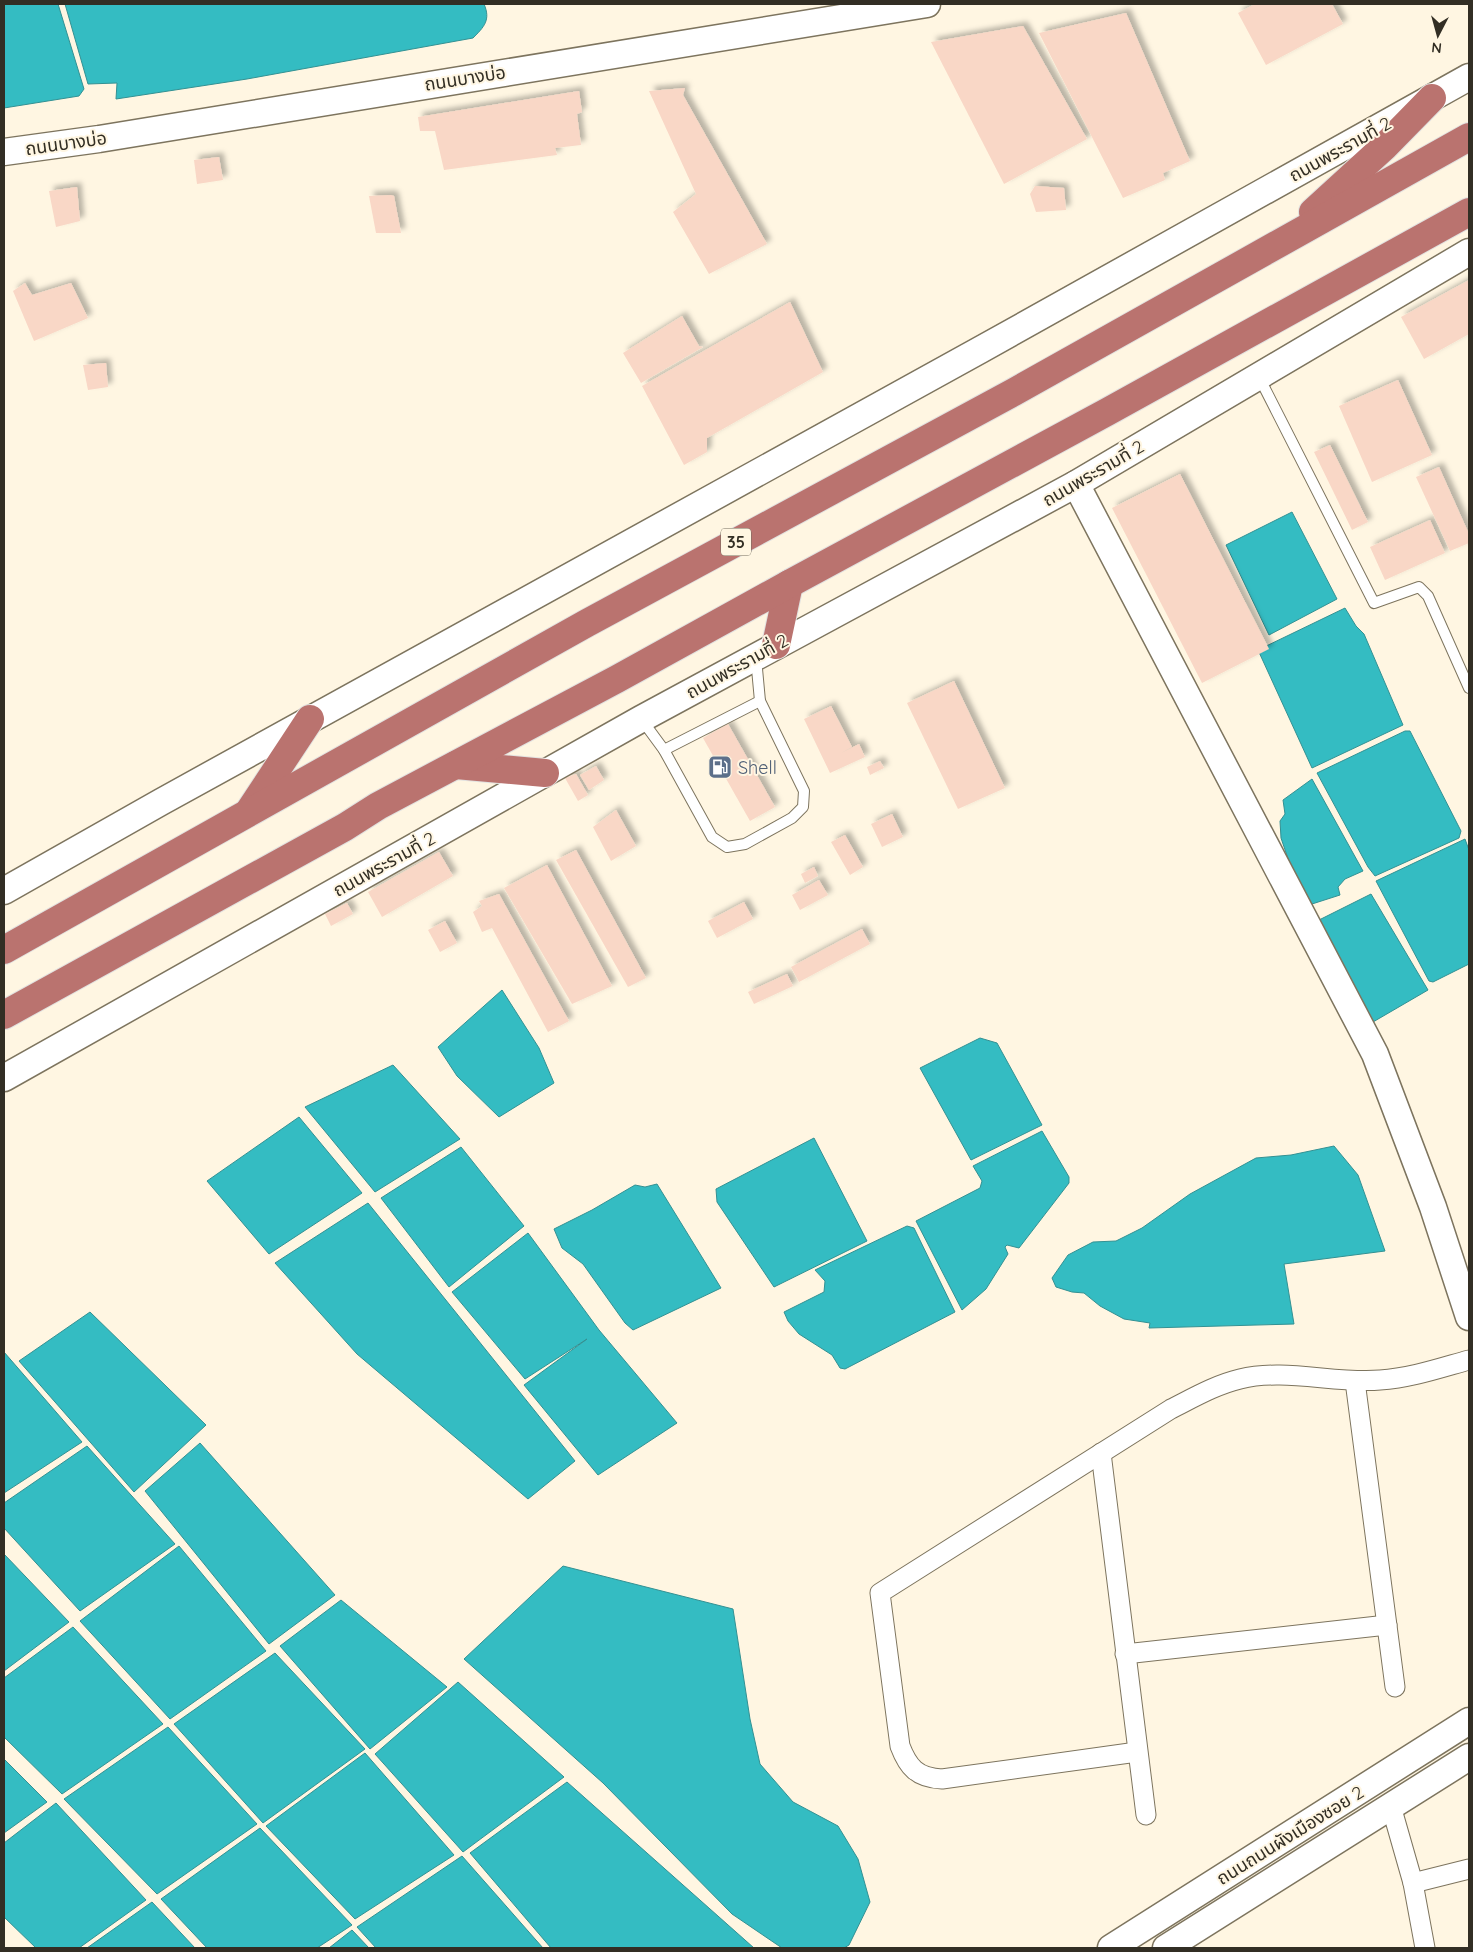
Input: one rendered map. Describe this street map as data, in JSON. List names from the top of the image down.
{
  "streets": {
    "highway": ["35"],
    "main road": ["ถนนบางบ่อ", "ถนนพระรามที่ 2", "ถนนถนนผังเมืองซอย 2"]
  },
  "places": {
    "fuel station": ["Shell"]
  },
  "north": "bottom"
}
